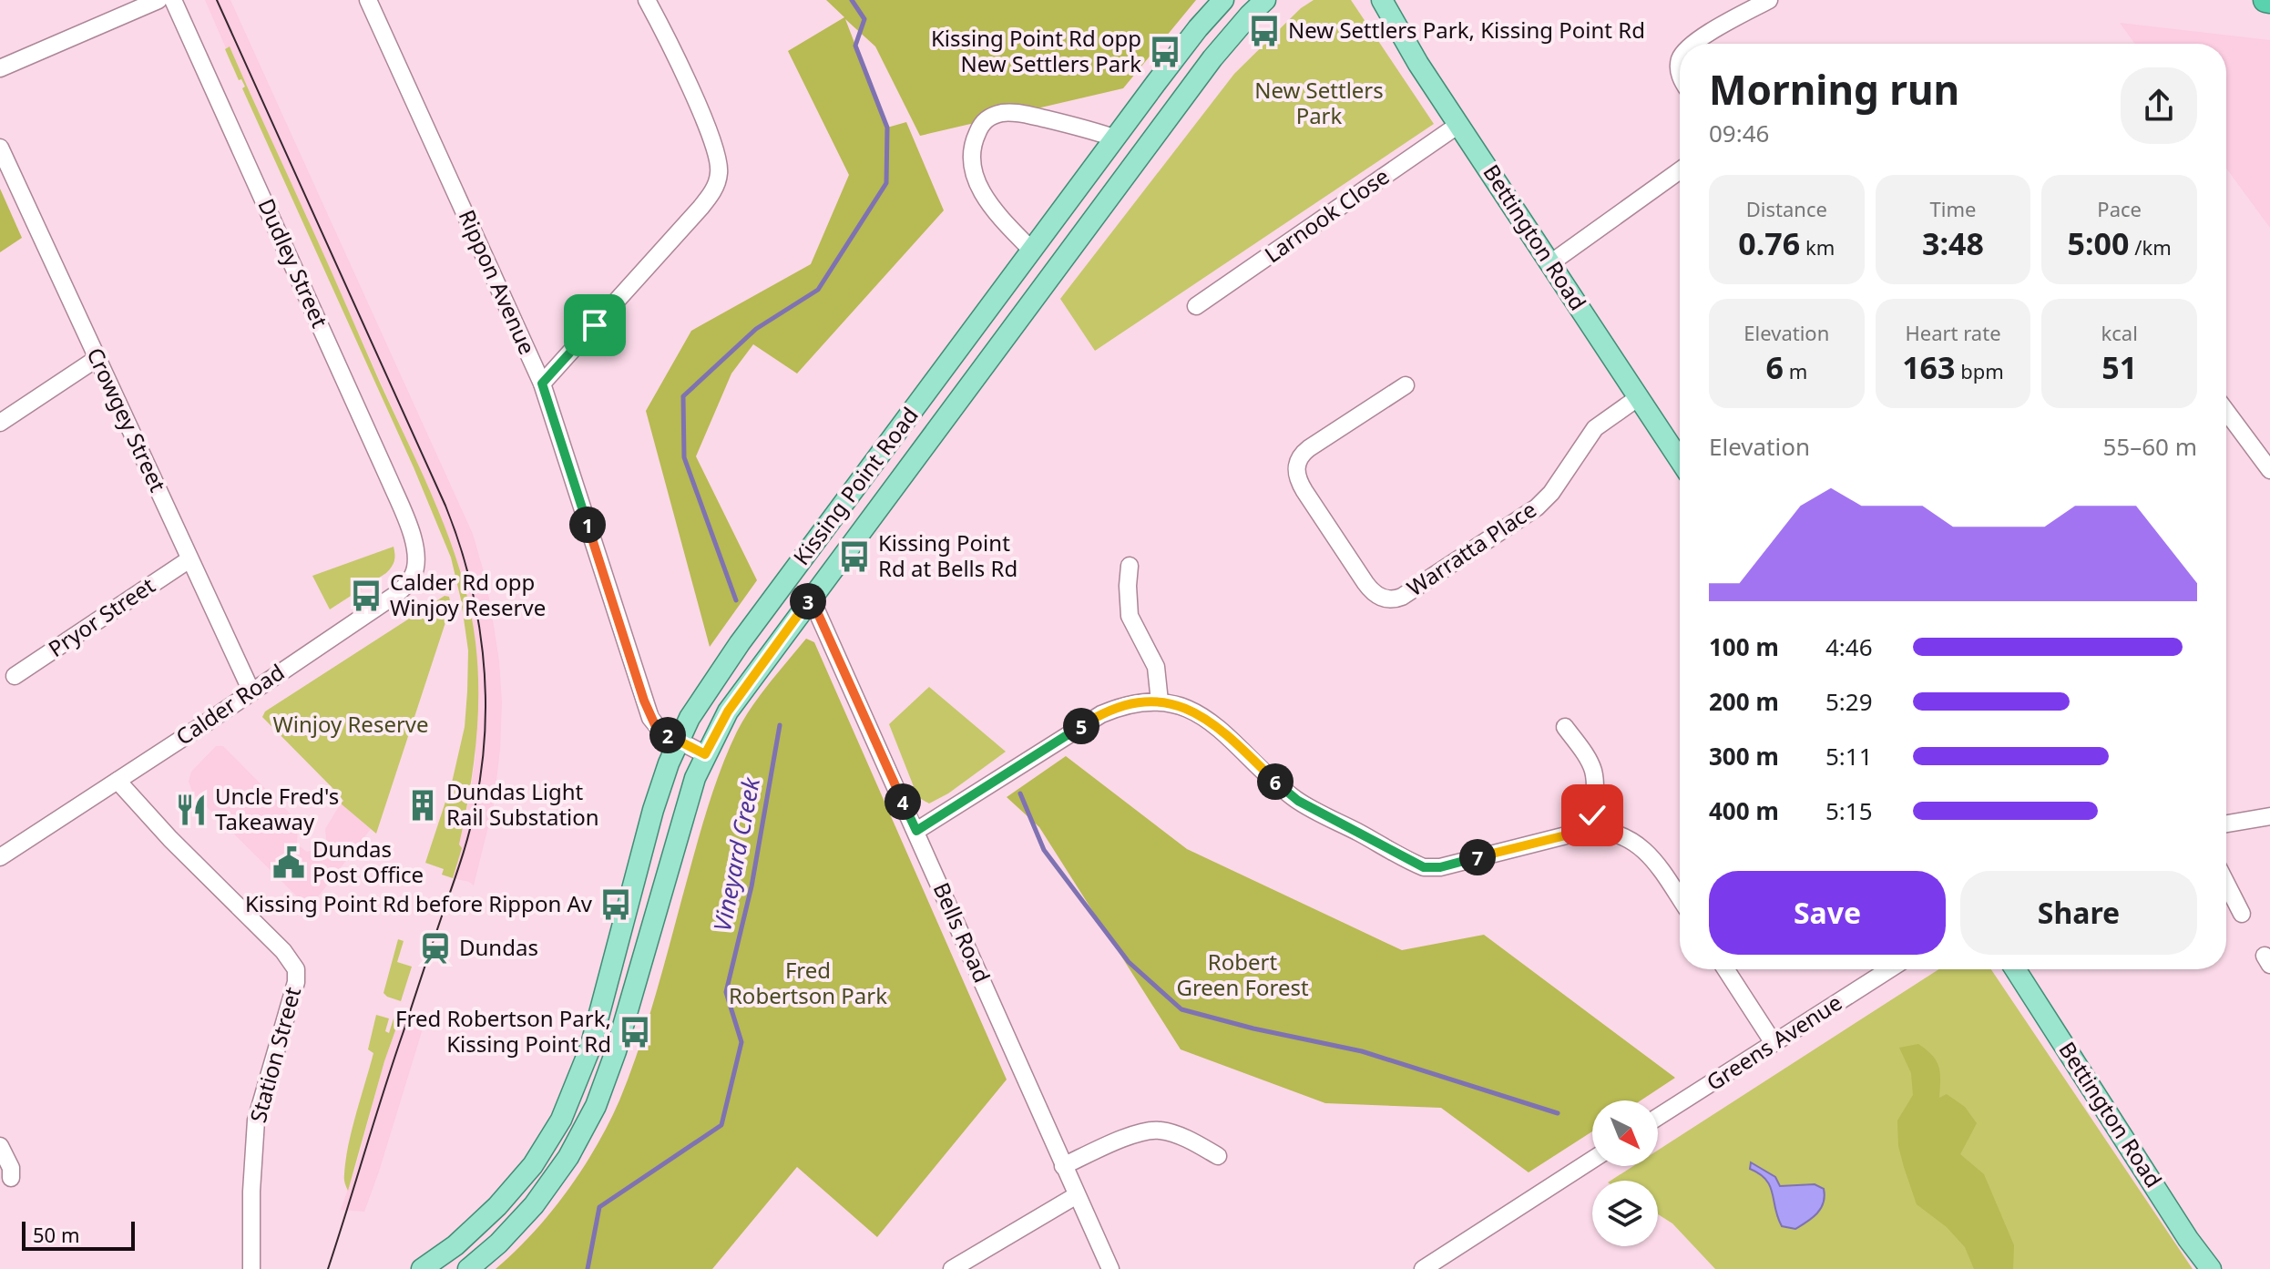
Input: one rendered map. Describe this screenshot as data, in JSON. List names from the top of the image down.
{
  "streets": {
    "main road": ["Bettington Road", "Kissing Point Road"],
    "street": [
      "Larnook Close",
      "Dudley Street",
      "Rippon Avenue",
      "Crowgey Street",
      "Warratta Place",
      "Pryor Street",
      "Calder Road",
      "Bells Road",
      "Greens Avenue",
      "Station Street"
    ]
  },
  "crossings": [
    ["Larnook Close", "Bettington Road"],
    ["Bettington Road", "Warratta Place"],
    ["Dudley Street", "Calder Road"],
    ["Rippon Avenue", "Kissing Point Road"],
    ["Crowgey Street", "Pryor Street"],
    ["Crowgey Street", "Calder Road"],
    ["Kissing Point Road", "Bells Road"],
    ["Calder Road", "Station Street"]
  ],
  "water": ["Vineyard Creek"],
  "parks": [
    "New Settlers Park",
    "Winjoy Reserve",
    "Robert Green Forest",
    "Fred Robertson Park"
  ],
  "places": {
    "bus stop": [
      "New Settlers Park, Kissing Point Rd",
      "Kissing Point Rd opp New Settlers Park",
      "Kissing Point Rd at Bells Rd",
      "Calder Rd opp Winjoy Reserve",
      "Kissing Point Rd before Rippon Av",
      "Fred Robertson Park, Kissing Point Rd"
    ],
    "building": ["Dundas Light Rail Substation"],
    "restaurant": ["Uncle Fred's Takeaway"],
    "public building": ["Dundas Post Office"],
    "station": ["Dundas"]
  },
  "scale_bar": "50 m",
  "north": "bottom right",
  "page": {
    "heading": ["Morning run", "09:46"],
    "stats": [
      ["Distance", "0.76 km"],
      ["Time", "3:48"],
      ["Pace", "5:00 /km"],
      ["Elevation", "6 m"],
      ["Heart rate", "163 bpm"],
      ["kcal", "51"]
    ],
    "chart": ["Elevation", "55–60 m"],
    "pins": [
      "1",
      "3",
      "5",
      "2",
      "6",
      "4",
      "7"
    ],
    "list": [
      {
        "name": "100 m",
        "note": "4:46"
      },
      {
        "name": "200 m",
        "note": "5:29"
      },
      {
        "name": "300 m",
        "note": "5:11"
      },
      {
        "name": "400 m",
        "note": "5:15"
      }
    ],
    "buttons": ["Save", "Share"],
    "scale": "50 m"
  }
}
